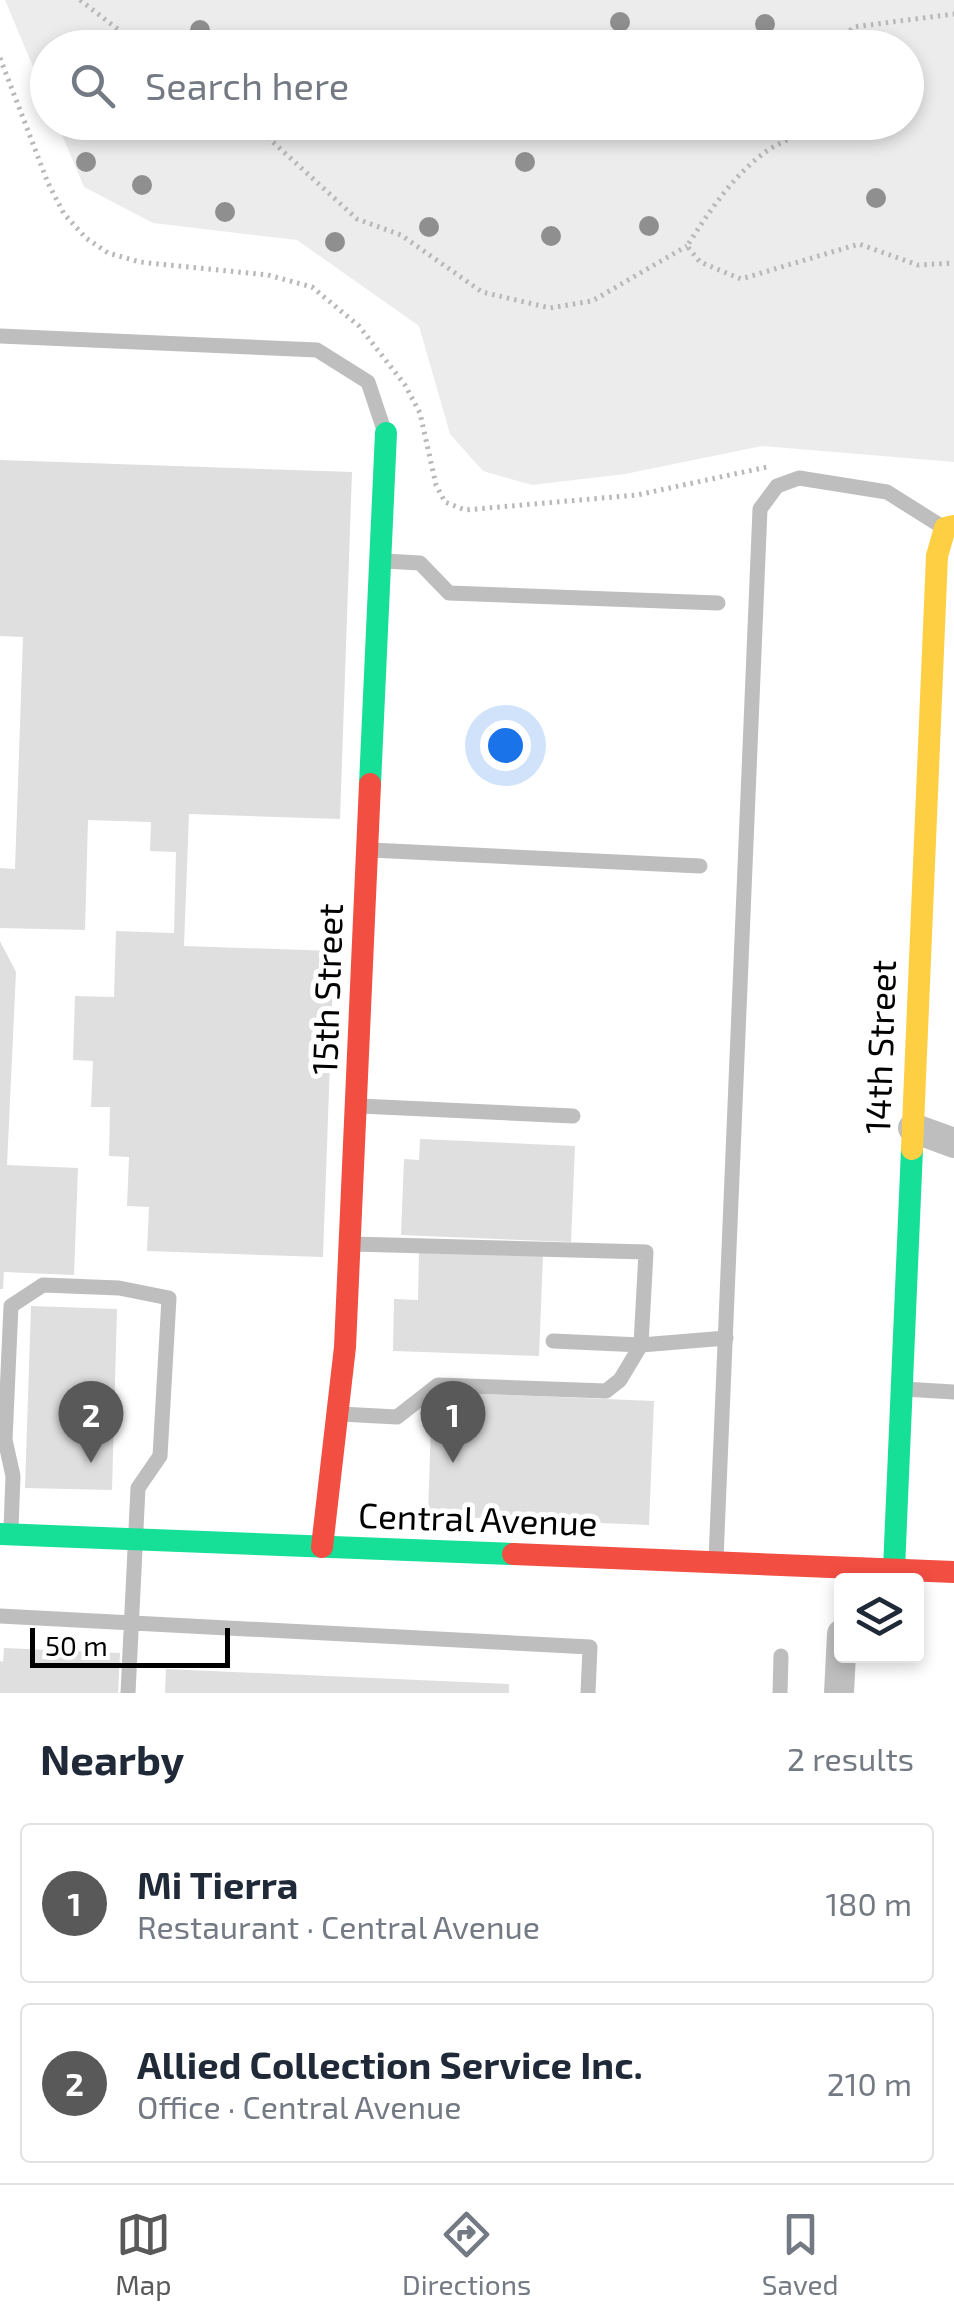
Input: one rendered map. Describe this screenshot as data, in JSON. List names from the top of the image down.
{
  "streets": {
    "street": ["15th Street", "14th Street", "Central Avenue"]
  },
  "crossings": [
    ["15th Street", "Central Avenue"],
    ["14th Street", "Central Avenue"]
  ],
  "scale_bar": "50 m",
  "page": {
    "search": "Search here",
    "pins": ["1", "2"],
    "scale": "50 m",
    "heading": ["Nearby", "2 results"],
    "list": [
      {
        "mark": "1",
        "name": "Mi Tierra",
        "note": "Restaurant · Central Avenue",
        "value": "180 m"
      },
      {
        "mark": "2",
        "name": "Allied Collection Service Inc.",
        "note": "Office · Central Avenue",
        "value": "210 m"
      }
    ],
    "nav": ["Map", "Directions", "Saved"]
  }
}
